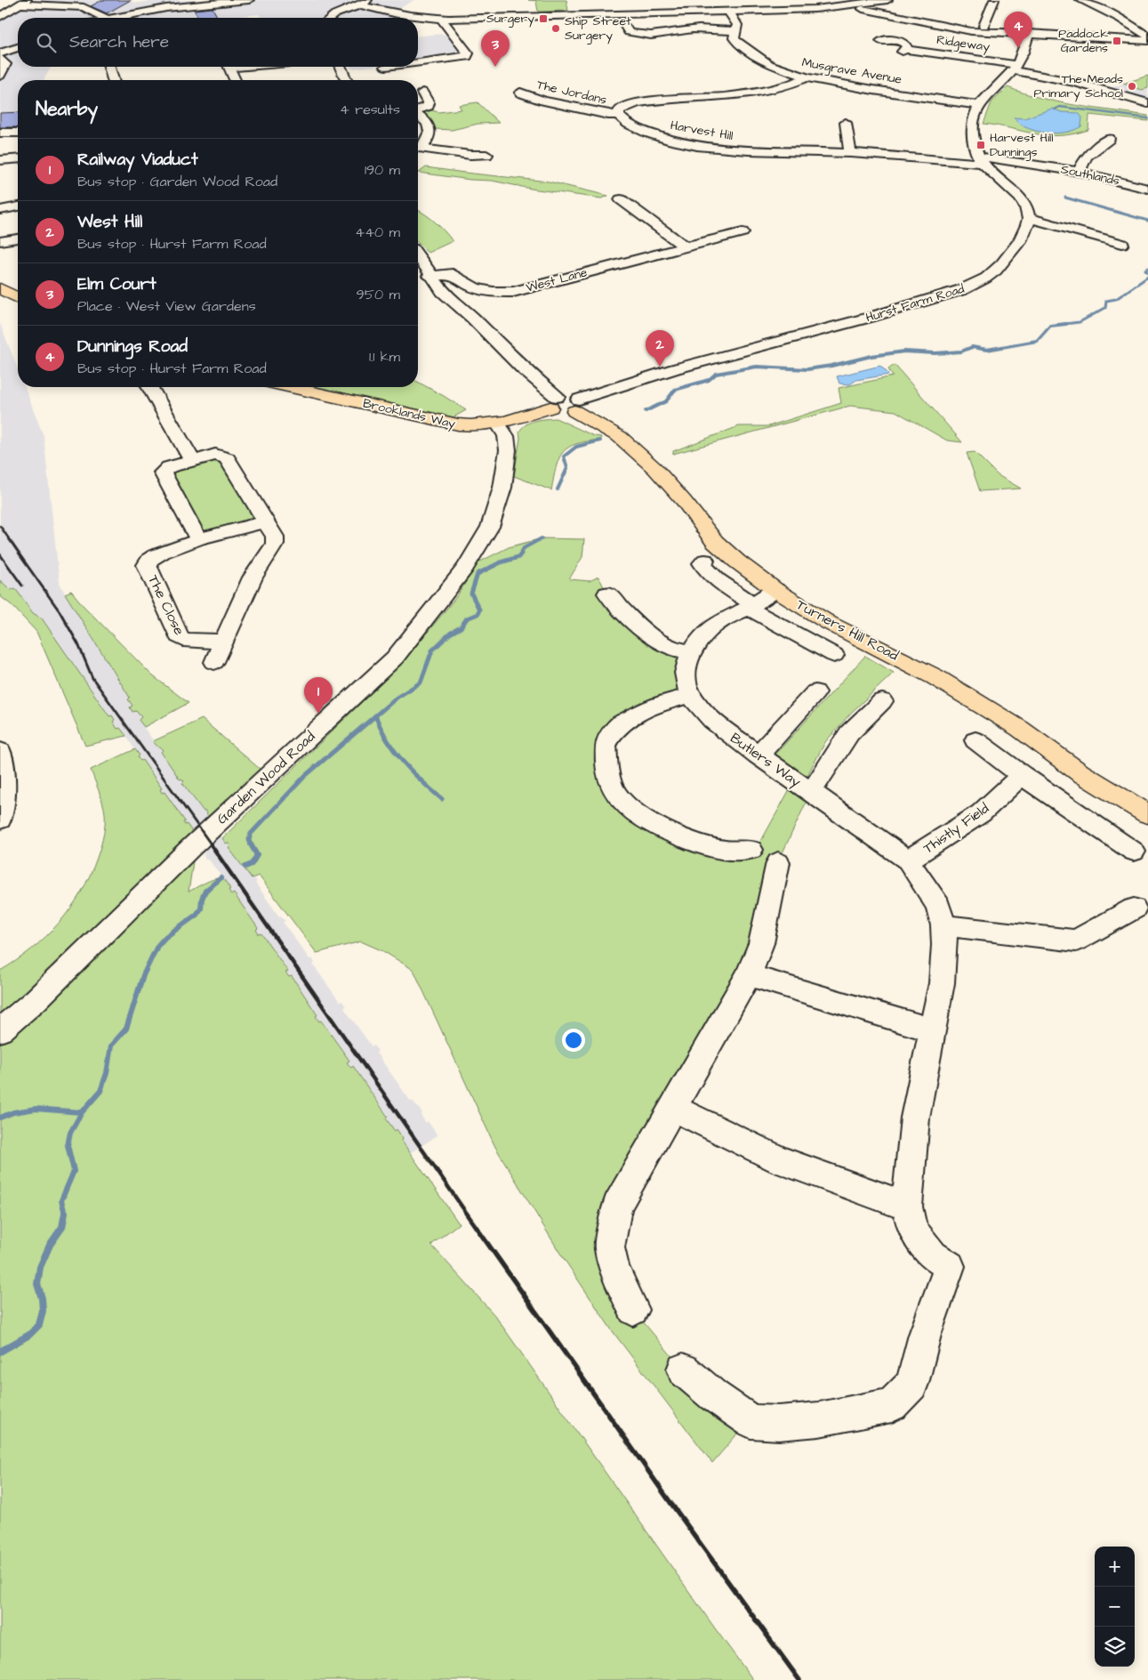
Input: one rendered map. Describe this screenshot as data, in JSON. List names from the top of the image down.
{
  "streets": {
    "main road": ["Brooklands Way", "Turners Hill Road"],
    "street": [
      "Ridgeway",
      "Musgrave Avenue",
      "The Jordans",
      "Harvest Hill",
      "Southlands",
      "West Lane",
      "Hurst Farm Road",
      "The Close",
      "Butlers Way",
      "Garden Wood Road",
      "Thistly Field"
    ]
  },
  "crossings": [
    ["Musgrave Avenue", "Harvest Hill"],
    ["The Jordans", "Harvest Hill"],
    ["Harvest Hill", "Southlands"],
    ["Hurst Farm Road", "Turners Hill Road"],
    ["Brooklands Way", "Garden Wood Road"],
    ["Turners Hill Road", "Butlers Way"]
  ],
  "places": {
    "transit": ["Surgery", "Paddock Gardens", "Harvest Hill Dunnings"],
    "other": ["Ship Street Surgery", "The Meads Primary School"]
  },
  "page": {
    "pins": [
      "4",
      "3",
      "2",
      "1"
    ],
    "search": "Search here",
    "heading": ["Nearby", "4 results"],
    "list": [
      {
        "mark": "1",
        "name": "Railway Viaduct",
        "note": "Bus stop · Garden Wood Road",
        "value": "190 m"
      },
      {
        "mark": "2",
        "name": "West Hill",
        "note": "Bus stop · Hurst Farm Road",
        "value": "440 m"
      },
      {
        "mark": "3",
        "name": "Elm Court",
        "note": "Place · West View Gardens",
        "value": "950 m"
      },
      {
        "mark": "4",
        "name": "Dunnings Road",
        "note": "Bus stop · Hurst Farm Road",
        "value": "1.1 km"
      }
    ],
    "map_buttons": ["+", "−"]
  }
}
